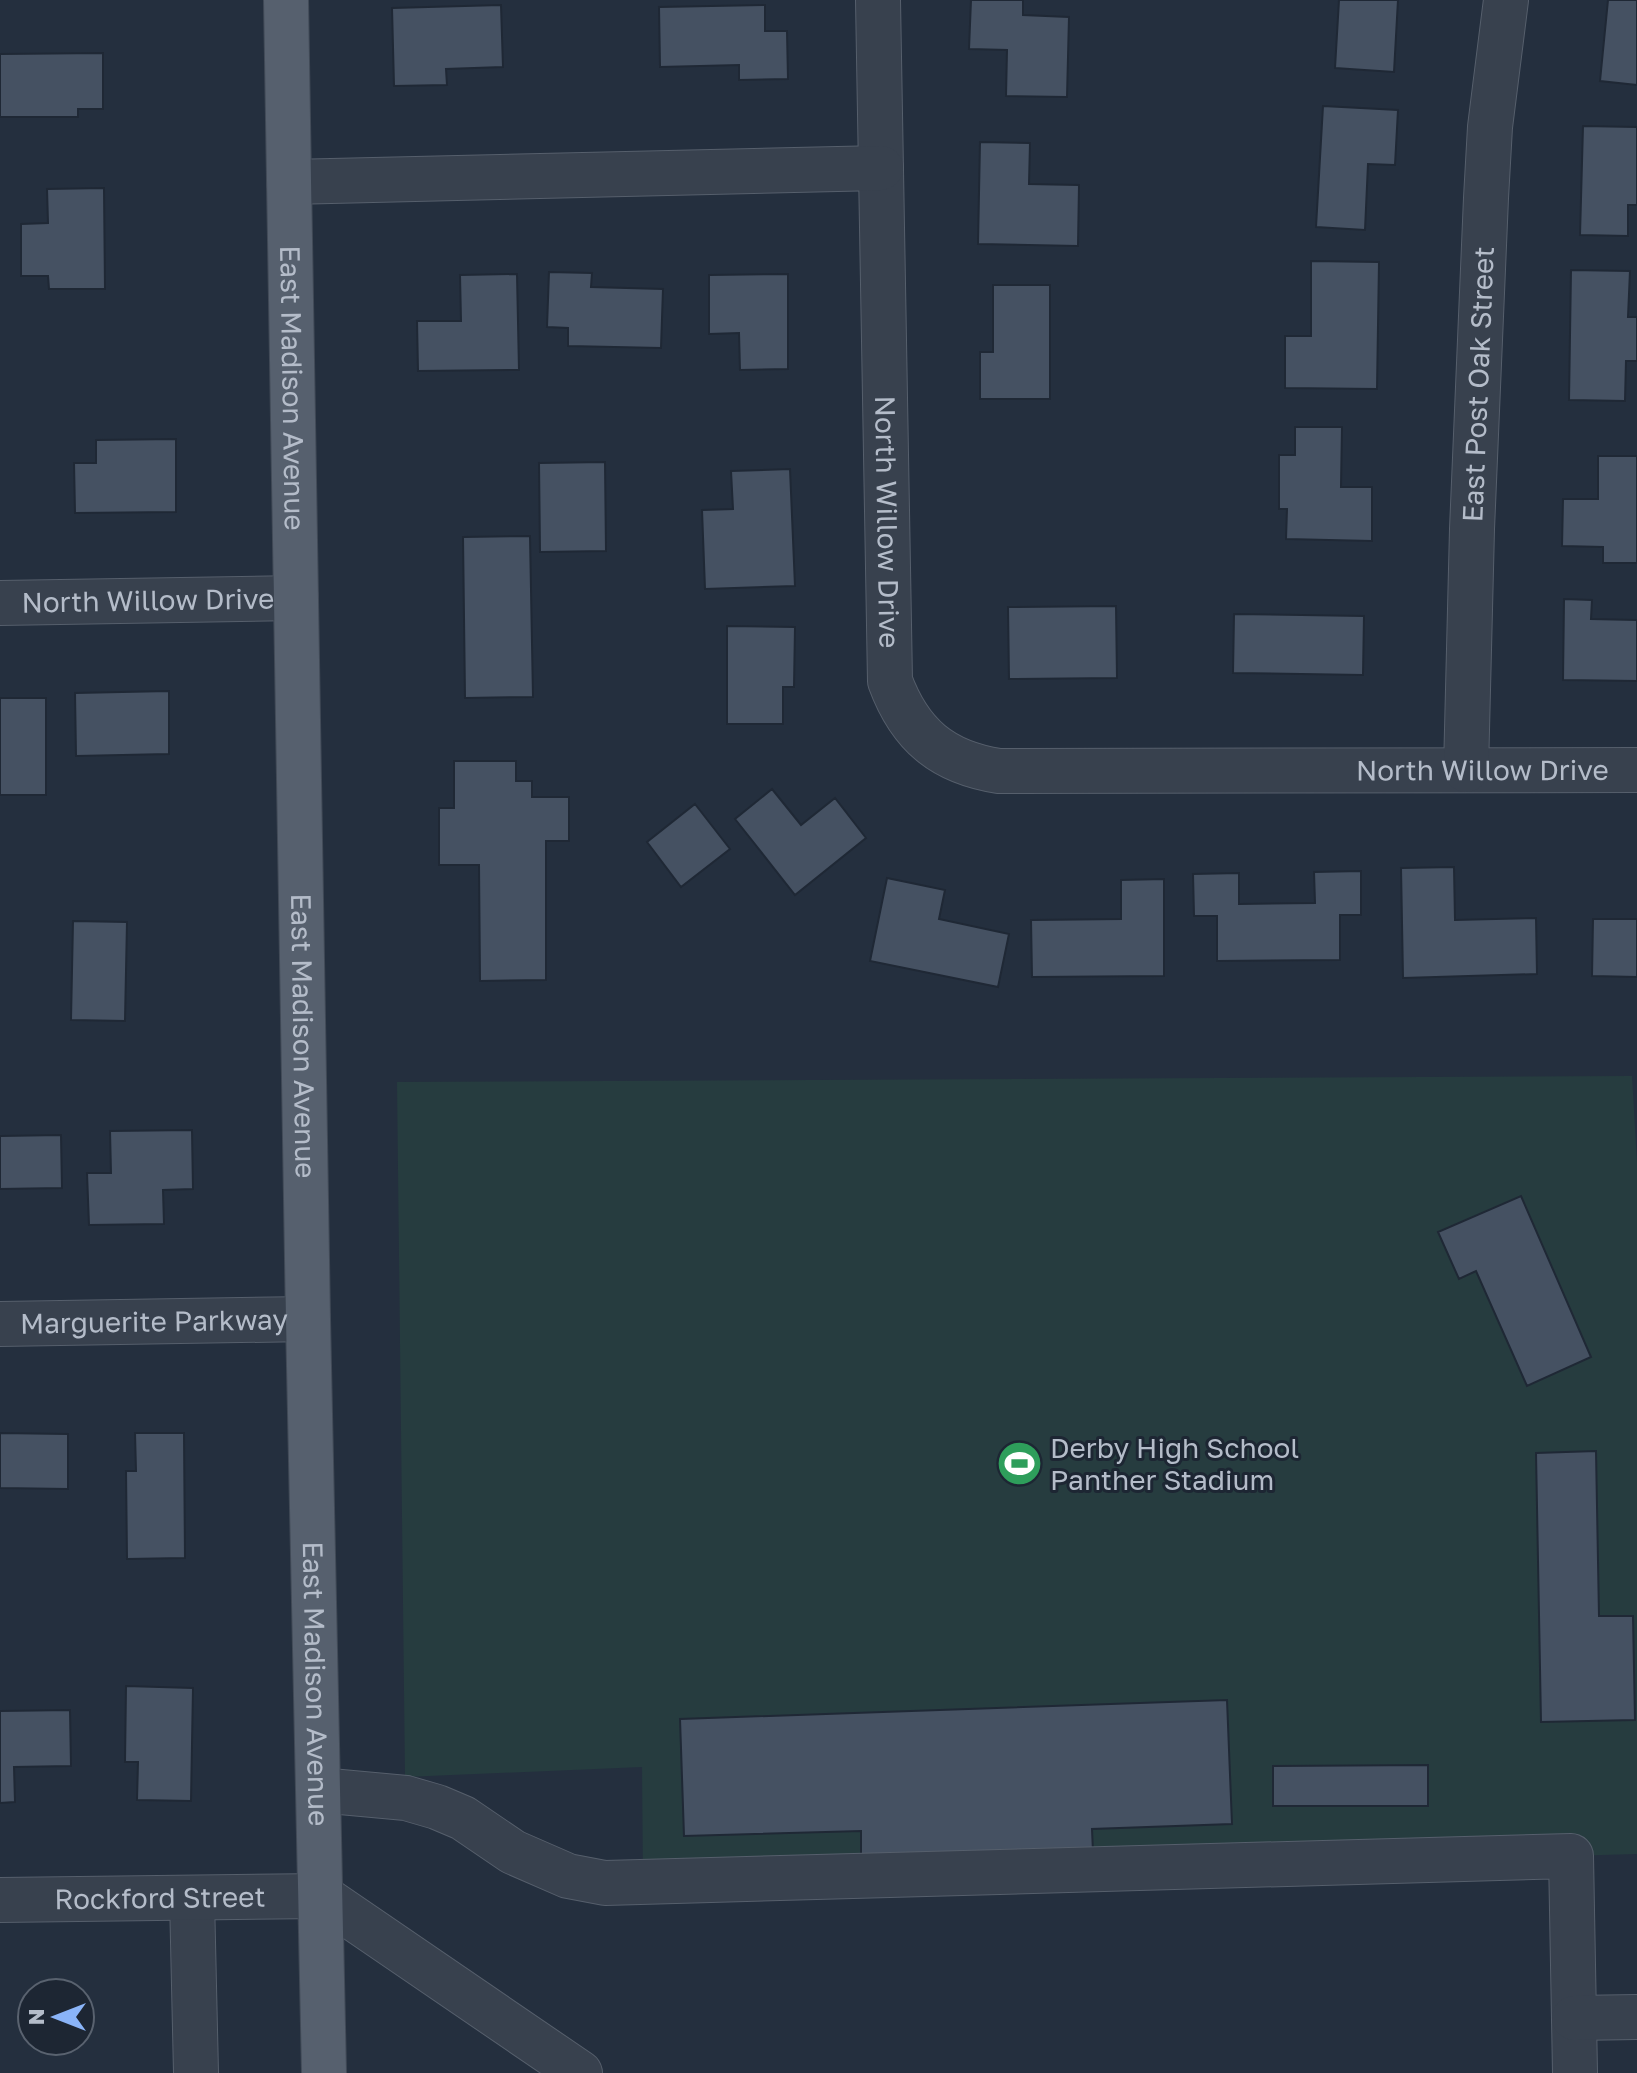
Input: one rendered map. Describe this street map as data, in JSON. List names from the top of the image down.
{
  "streets": {
    "main road": ["East Madison Avenue"],
    "street": [
      "East Post Oak Street",
      "North Willow Drive",
      "Marguerite Parkway",
      "Rockford Street"
    ]
  },
  "crossings": [
    ["East Post Oak Street", "North Willow Drive"],
    ["East Madison Avenue", "North Willow Drive"],
    ["East Madison Avenue", "Marguerite Parkway"],
    ["East Madison Avenue", "Rockford Street"]
  ],
  "places": {
    "sports": ["Derby High School Panther Stadium"]
  },
  "north": "left"
}
